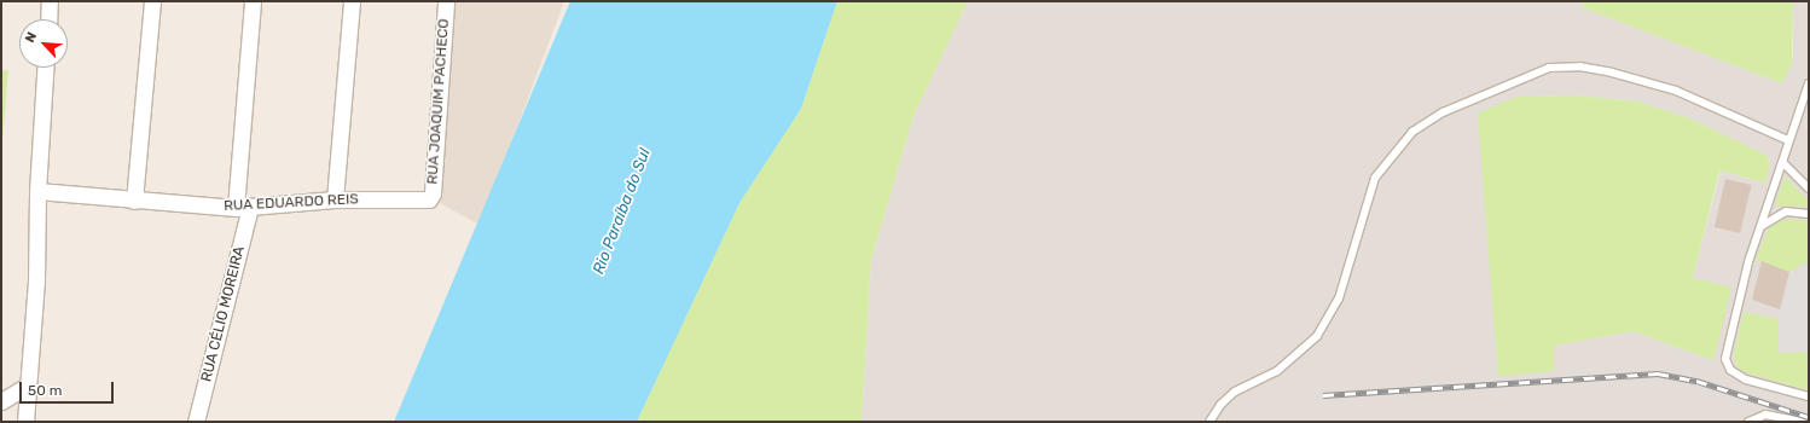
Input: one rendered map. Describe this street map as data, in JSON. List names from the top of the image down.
{
  "streets": {
    "street": ["RUA JOAQUIM PACHECO", "RUA EDUARDO REIS", "RUA CÉLIO MOREIRA"]
  },
  "crossings": [
    ["RUA JOAQUIM PACHECO", "RUA EDUARDO REIS"],
    ["RUA EDUARDO REIS", "RUA CÉLIO MOREIRA"]
  ],
  "water": ["Rio Paraíba do Sul"],
  "scale_bar": "50 m",
  "north": "top left"
}
